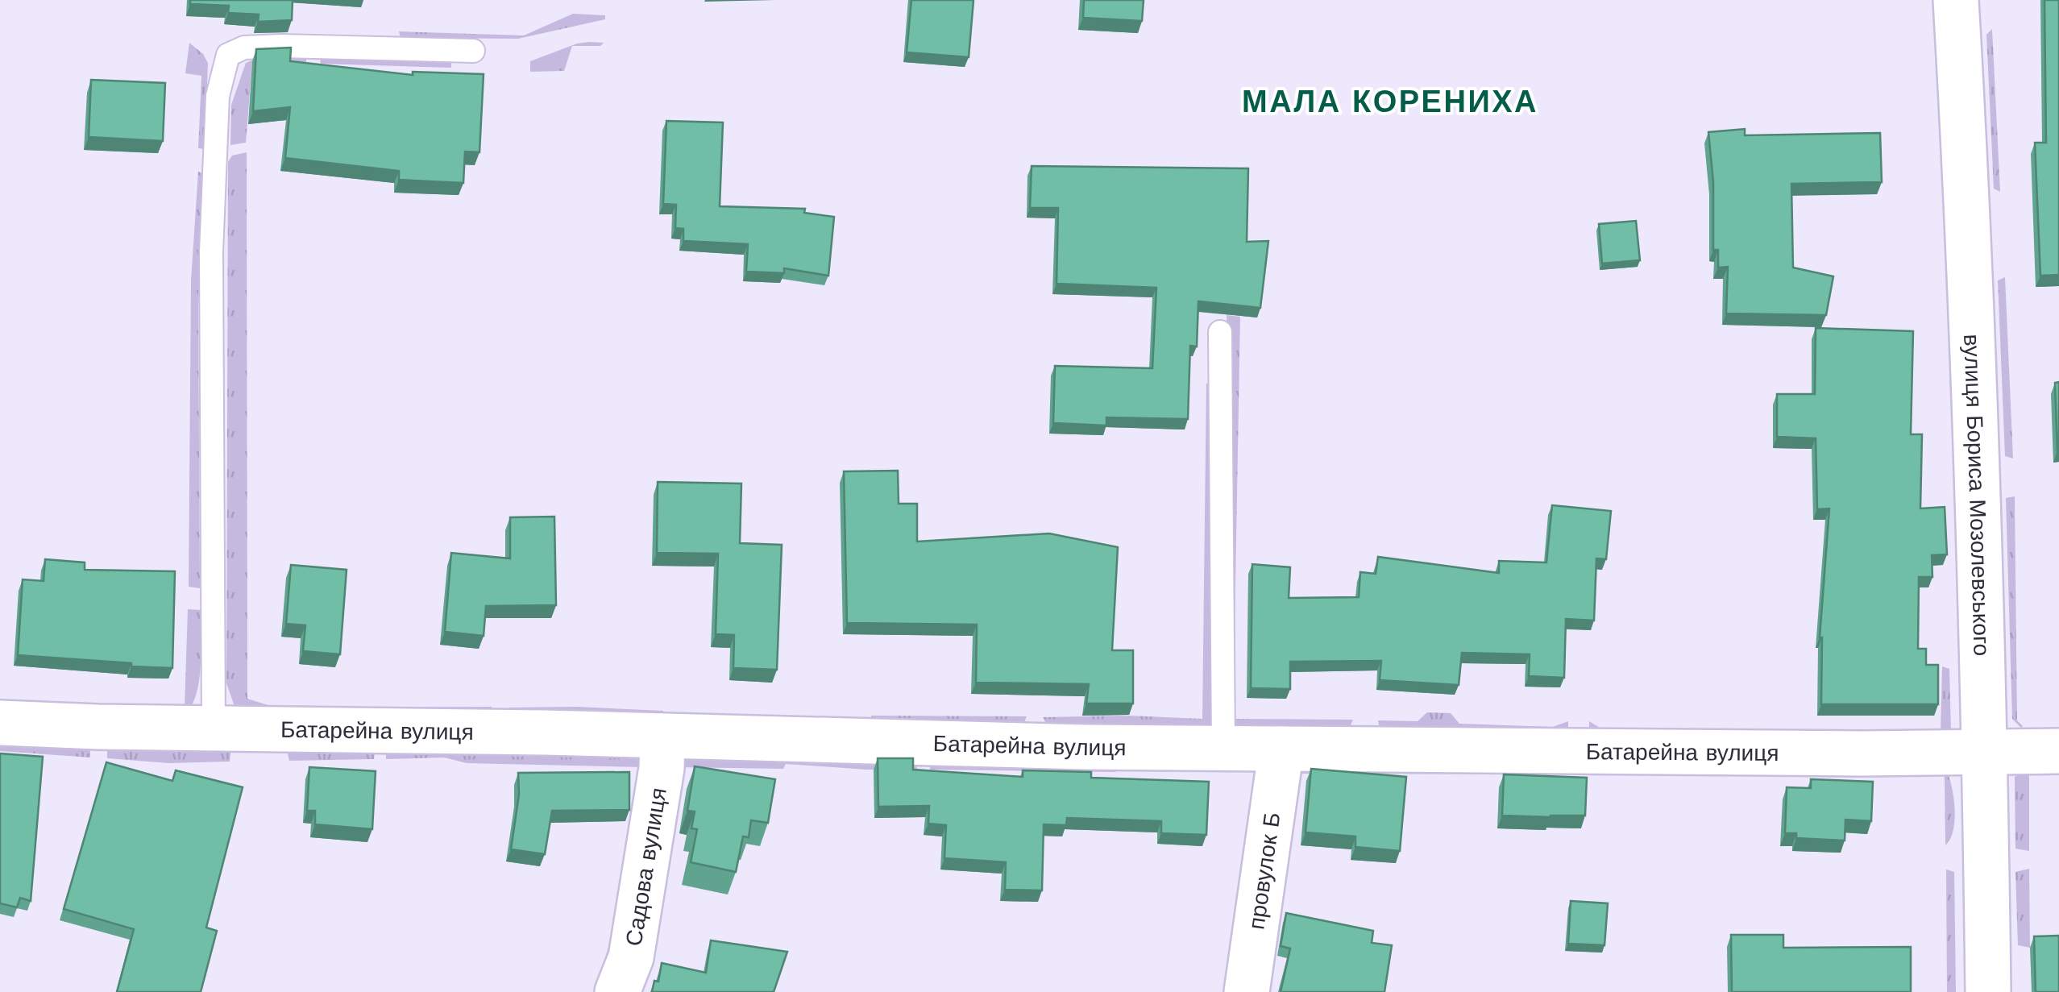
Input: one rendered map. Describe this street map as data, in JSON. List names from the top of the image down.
{
  "streets": {
    "street": [
      "вулиця Бориса Мозолевського",
      "Батарейна вулиця",
      "Садова вулиця",
      "провулок Б"
    ]
  },
  "crossings": [
    ["вулиця Бориса Мозолевського", "Батарейна вулиця"],
    ["Батарейна вулиця", "Садова вулиця"],
    ["Батарейна вулиця", "провулок Б"]
  ],
  "districts": ["МАЛА КОРЕНИХА"]
}
